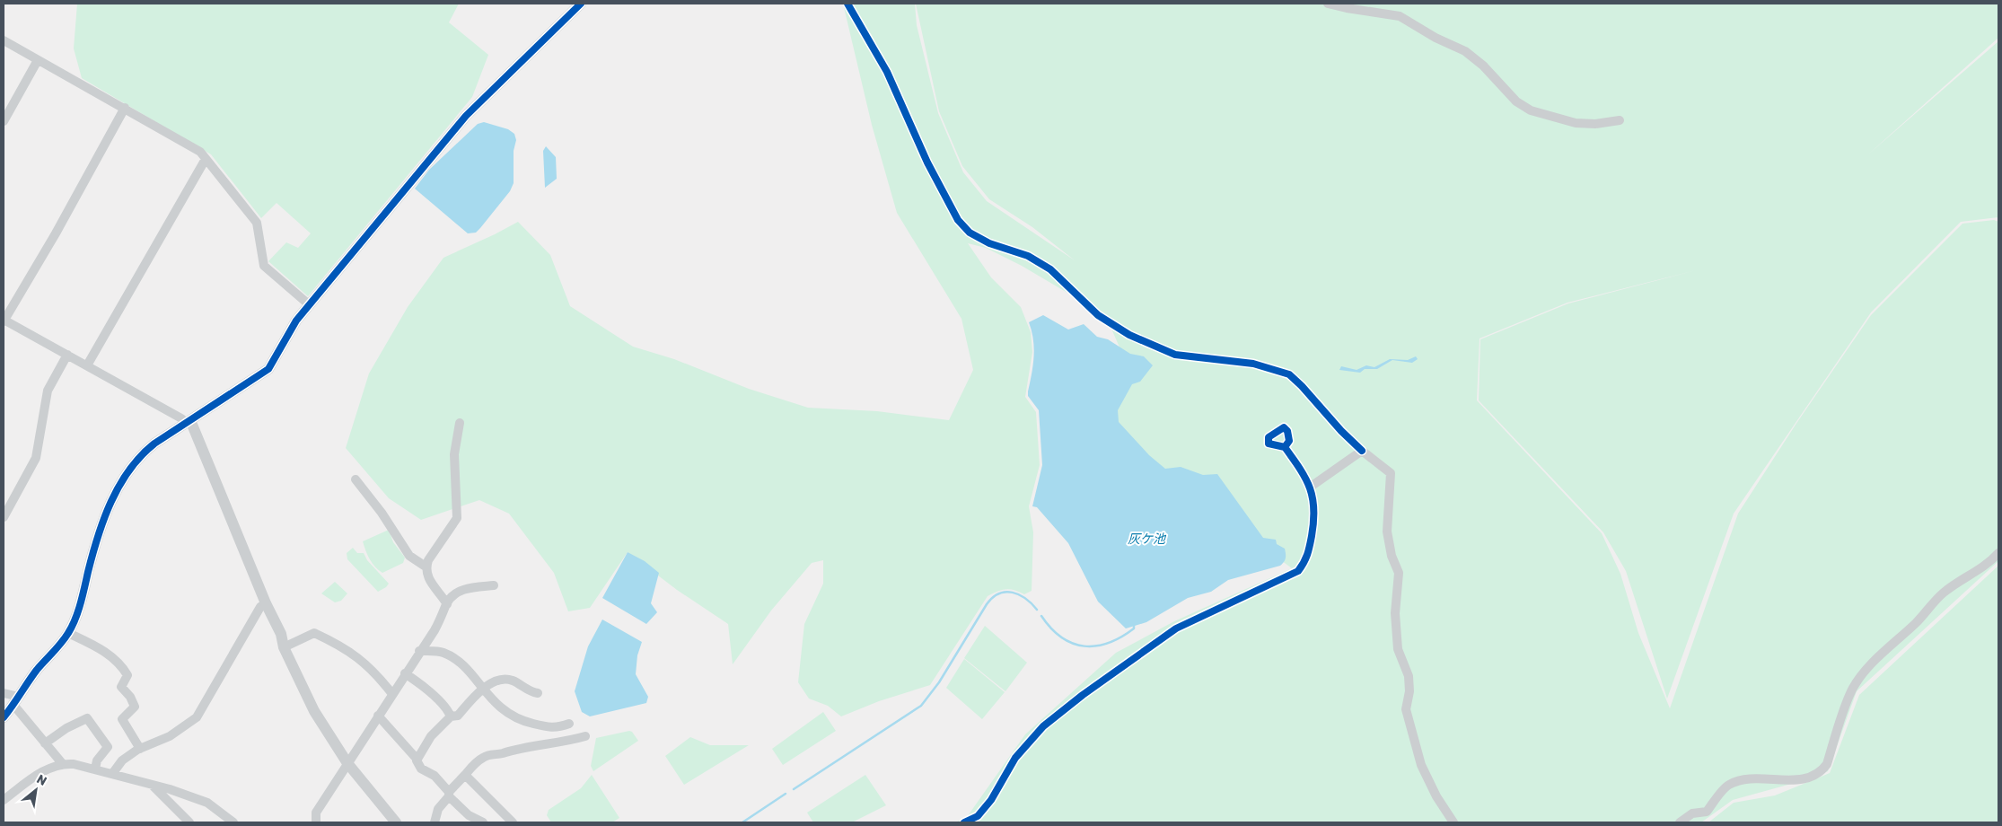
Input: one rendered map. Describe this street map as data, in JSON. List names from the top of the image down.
{
  "water": ["灰ケ池"],
  "north": "top right"
}
